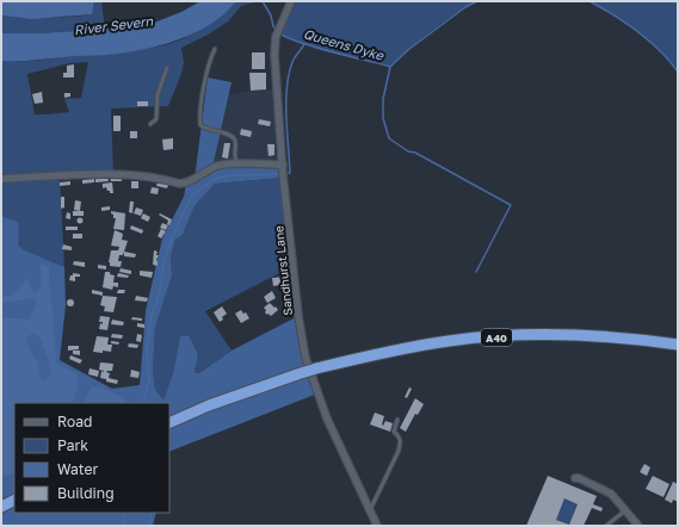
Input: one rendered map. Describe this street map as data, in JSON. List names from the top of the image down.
{
  "streets": {
    "highway": ["A40"],
    "street": ["Sandhurst Lane"]
  },
  "water": ["River Severn", "Queens Dyke"],
  "legend": [
    "Road",
    "Park",
    "Water",
    "Building"
  ]
}
